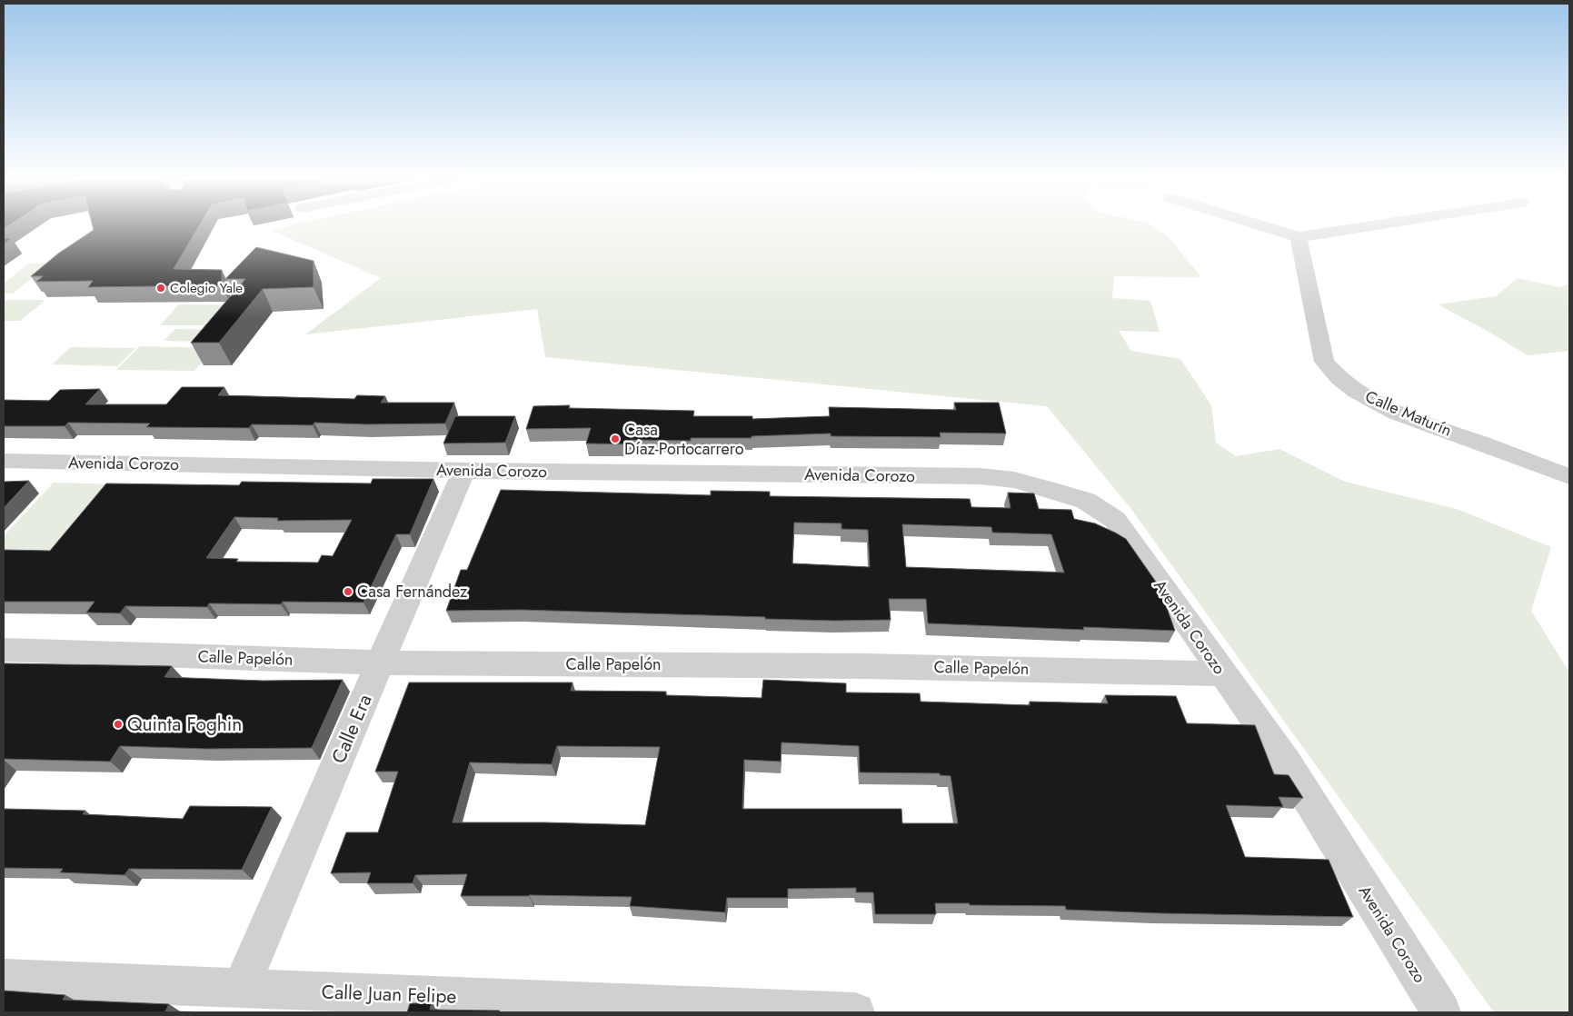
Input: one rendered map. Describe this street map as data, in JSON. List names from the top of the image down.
{
  "streets": {
    "street": [
      "Calle Maturín",
      "Avenida Corozo",
      "Calle Papelón",
      "Calle Era",
      "Calle Juan Felipe"
    ]
  },
  "crossings": [
    ["Avenida Corozo", "Calle Papelón"],
    ["Avenida Corozo", "Calle Era"],
    ["Calle Papelón", "Calle Era"],
    ["Calle Era", "Calle Juan Felipe"]
  ],
  "places": [
    "Colegio Yale",
    "Casa Díaz-Portocarrero",
    "Casa Fernández",
    "Quinta Foghin"
  ]
}
